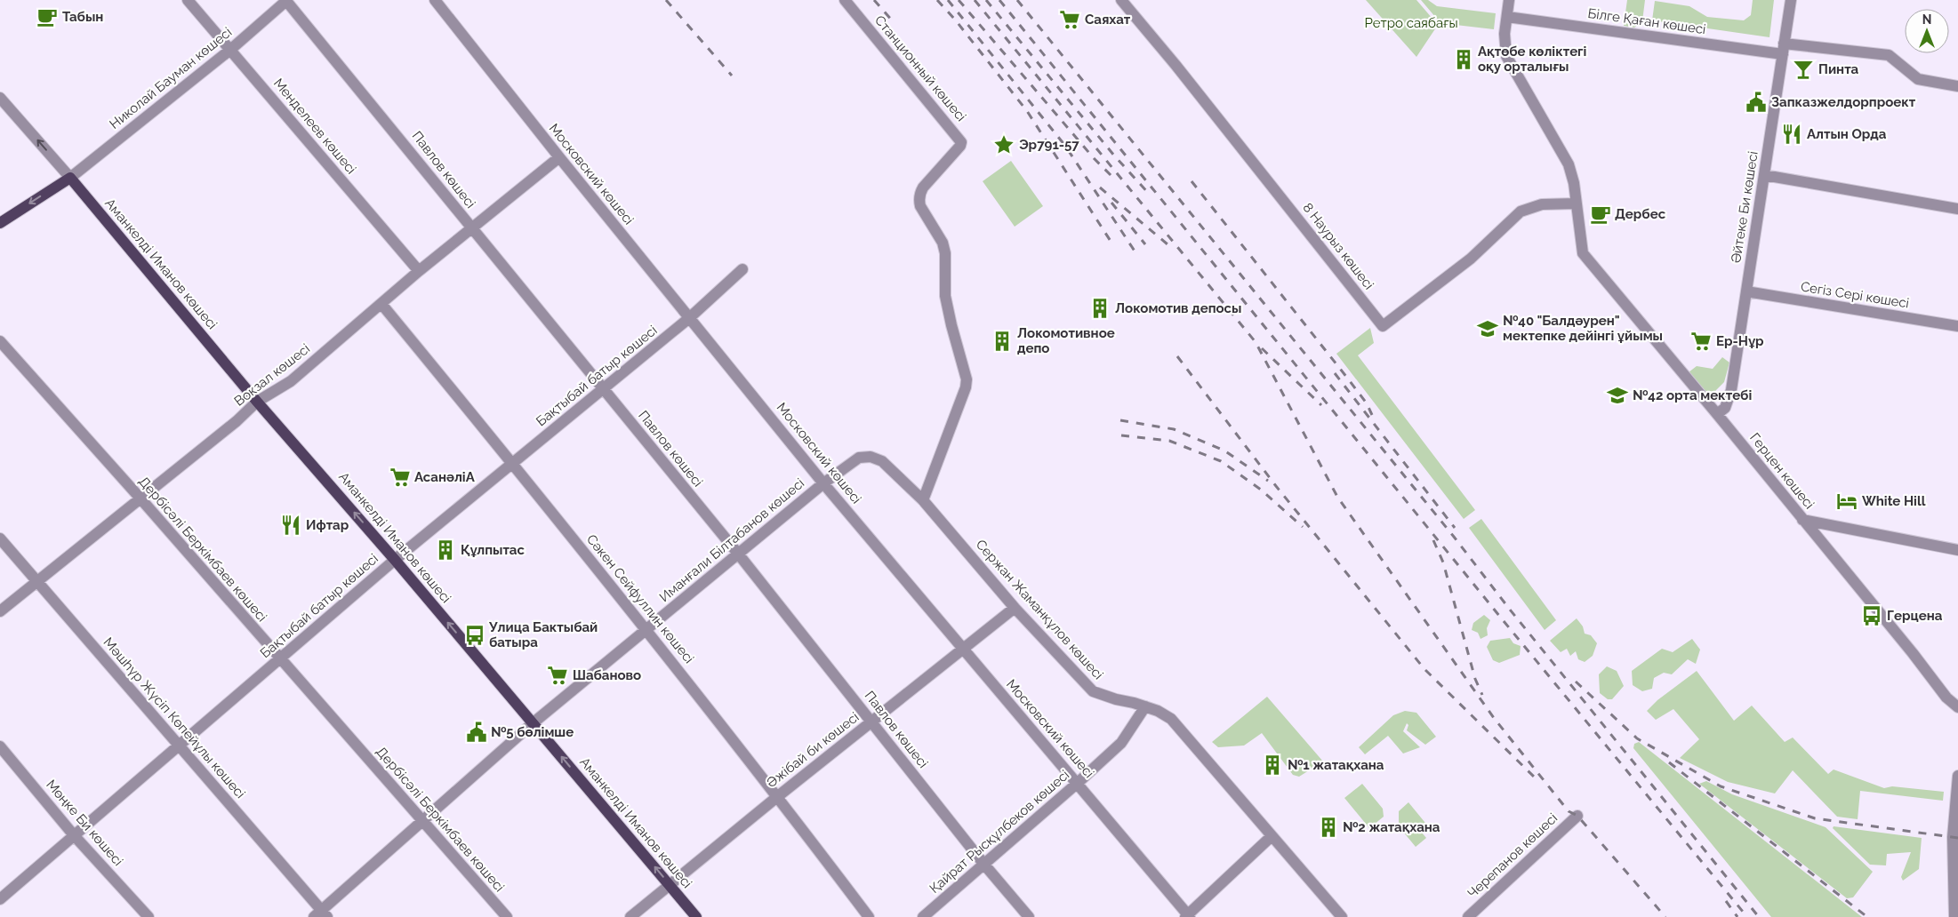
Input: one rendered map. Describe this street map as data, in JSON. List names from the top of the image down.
{
  "streets": {
    "main road": ["Аманкелді Иманов көшесі"],
    "street": [
      "Білге Қаған көшесі",
      "Станционный көшесі",
      "Николай Бауман көшесі",
      "Менделеев көшесі",
      "Павлов көшесі",
      "Московский көшесі",
      "Әйтеке Би көшесі",
      "8 Наурыз көшесі",
      "Сегіз Сері көшесі",
      "Вокзал көшесі",
      "Бақтыбай батыр көшесі",
      "Герцен көшесі",
      "Иманғали Білтабанов көшесі",
      "Дербісәлі Беркімбаев көшесі",
      "Сәкен Сейфуллин көшесі",
      "Сержан Жаманқұлов көшесі",
      "Мәшһүр Жүсіп Көпейұлы көшесі",
      "Әжібай би көшесі",
      "Мөңке Би көшесі",
      "Қайрат Рысқұлбеков көшесі",
      "Черепанов көшесі"
    ]
  },
  "crossings": [
    ["Білге Қаған көшесі", "Әйтеке Би көшесі"],
    ["Станционный көшесі", "Сержан Жаманқұлов көшесі"],
    ["Николай Бауман көшесі", "Менделеев көшесі"],
    ["Николай Бауман көшесі", "Павлов көшесі"],
    ["Николай Бауман көшесі", "Аманкелді Иманов көшесі"],
    ["Менделеев көшесі", "Вокзал көшесі"],
    ["Павлов көшесі", "Вокзал көшесі"],
    ["Павлов көшесі", "Бақтыбай батыр көшесі"],
    ["Павлов көшесі", "Иманғали Білтабанов көшесі"],
    ["Павлов көшесі", "Әжібай би көшесі"],
    ["Павлов көшесі", "Қайрат Рысқұлбеков көшесі"],
    ["Московский көшесі", "Вокзал көшесі"],
    ["Московский көшесі", "Бақтыбай батыр көшесі"],
    ["Московский көшесі", "Иманғали Білтабанов көшесі"],
    ["Московский көшесі", "Әжібай би көшесі"],
    ["Московский көшесі", "Қайрат Рысқұлбеков көшесі"],
    ["Әйтеке Би көшесі", "Сегіз Сері көшесі"],
    ["Әйтеке Би көшесі", "Герцен көшесі"],
    ["8 Наурыз көшесі", "Герцен көшесі"],
    ["Аманкелді Иманов көшесі", "Вокзал көшесі"],
    ["Аманкелді Иманов көшесі", "Бақтыбай батыр көшесі"],
    ["Аманкелді Иманов көшесі", "Иманғали Білтабанов көшесі"],
    ["Аманкелді Иманов көшесі", "Әжібай би көшесі"],
    ["Вокзал көшесі", "Дербісәлі Беркімбаев көшесі"],
    ["Вокзал көшесі", "Сәкен Сейфуллин көшесі"],
    ["Вокзал көшесі", "Мәшһүр Жүсіп Көпейұлы көшесі"],
    ["Бақтыбай батыр көшесі", "Дербісәлі Беркімбаев көшесі"],
    ["Бақтыбай батыр көшесі", "Сәкен Сейфуллин көшесі"],
    ["Бақтыбай батыр көшесі", "Мәшһүр Жүсіп Көпейұлы көшесі"],
    ["Бақтыбай батыр көшесі", "Мөңке Би көшесі"],
    ["Иманғали Білтабанов көшесі", "Дербісәлі Беркімбаев көшесі"],
    ["Иманғали Білтабанов көшесі", "Сәкен Сейфуллин көшесі"],
    ["Иманғали Білтабанов көшесі", "Сержан Жаманқұлов көшесі"],
    ["Иманғали Білтабанов көшесі", "Мәшһүр Жүсіп Көпейұлы көшесі"],
    ["Сәкен Сейфуллин көшесі", "Әжібай би көшесі"],
    ["Сержан Жаманқұлов көшесі", "Әжібай би көшесі"],
    ["Сержан Жаманқұлов көшесі", "Қайрат Рысқұлбеков көшесі"]
  ],
  "one_way": ["Аманкелді Иманов көшесі"],
  "parks": ["Ретро саябағы"],
  "places": {
    "cafe": ["Табын", "Дербес"],
    "supermarket": [
      "Саяхат",
      "Ер-Нұр",
      "АсанәліА",
      "Шабаново"
    ],
    "building": [
      "Ақтөбе көліктегі оқу орталығы",
      "Локомотив депосы",
      "Локомотивное депо",
      "Құлпытас",
      "№1 жатақхана",
      "№2 жатақхана"
    ],
    "bar": ["Пинта"],
    "public building": ["Запказжелдорпроект", "№5 бөлімше"],
    "restaurant": ["Алтын Орда", "Ифтар"],
    "place": ["Эр791-57"],
    "school or university": ["№40 \"Балдәурен\" мектепке дейінгі ұйымы", "№42 орта мектебі"],
    "hotel": ["White Hill"],
    "bus stop": ["Герцена", "Улица Бактыбай батыра"]
  },
  "north": "top"
}
